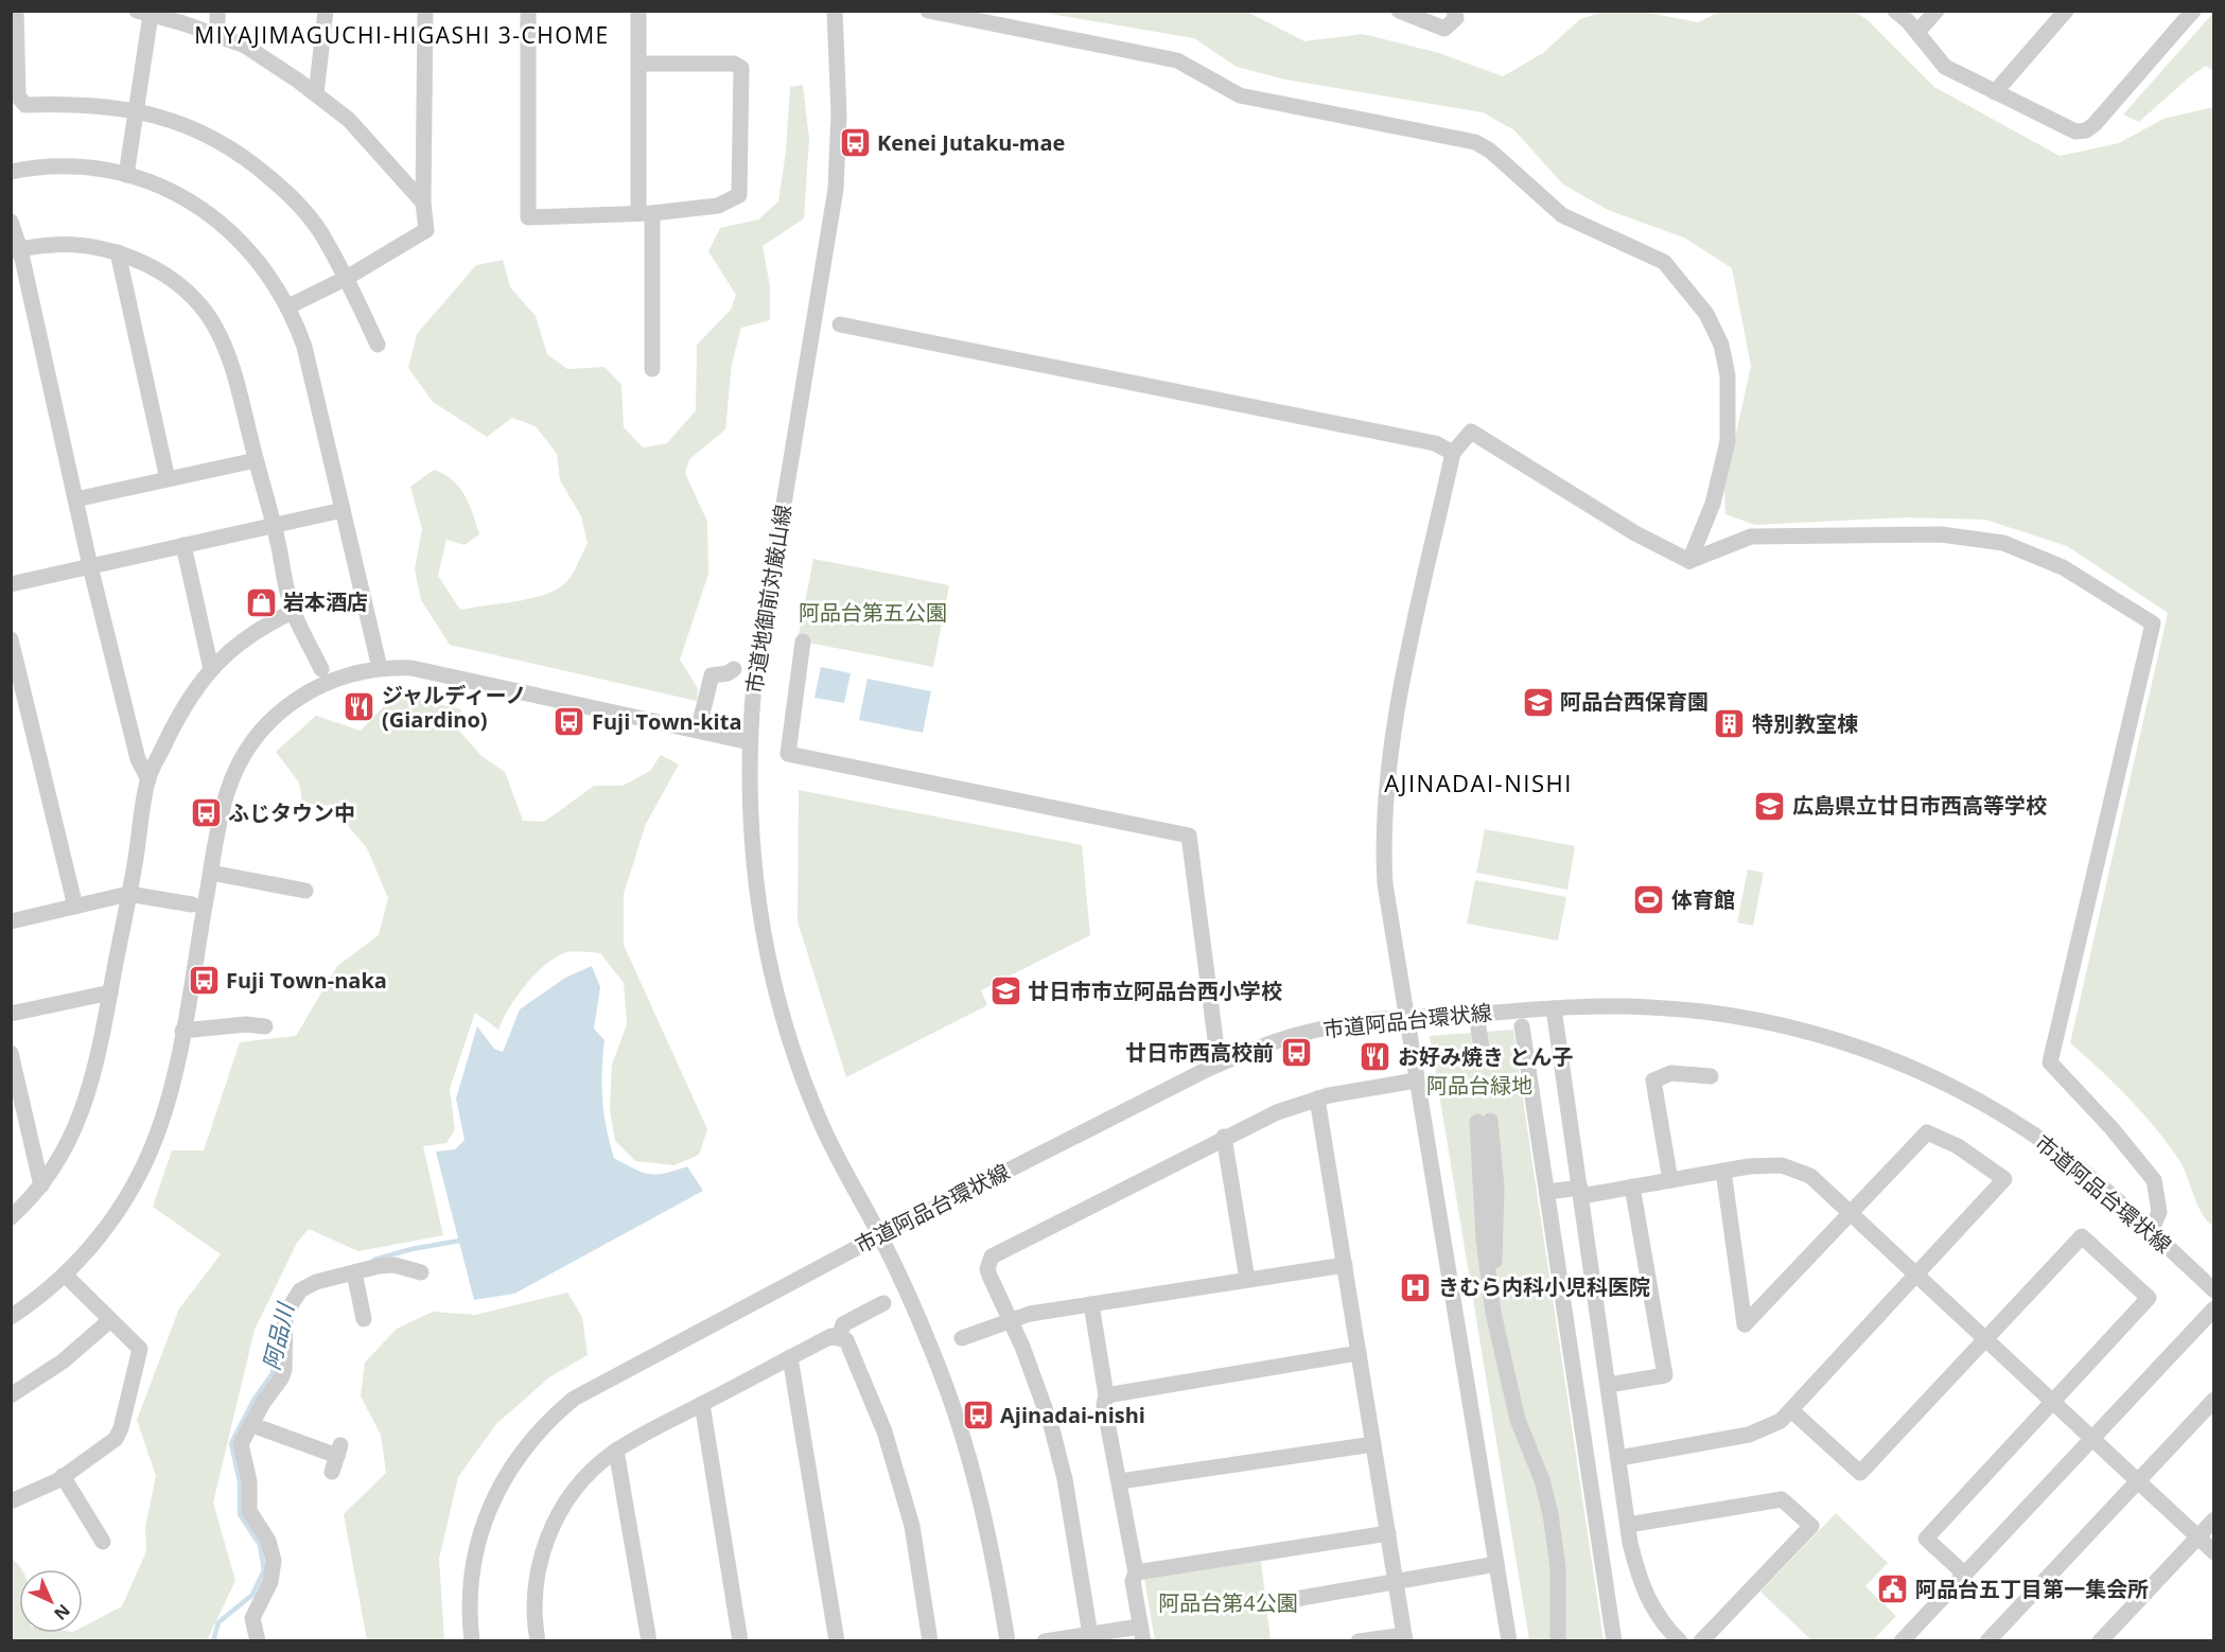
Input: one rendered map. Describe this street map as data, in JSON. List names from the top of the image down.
{
  "streets": {
    "street": ["市道地御前対厳山線", "市道阿品台環状線"]
  },
  "crossings": [
    ["市道地御前対厳山線", "市道阿品台環状線"]
  ],
  "districts": ["MIYAJIMAGUCHI-HIGASHI 3-CHOME", "AJINADAI-NISHI"],
  "water": ["阿品川"],
  "parks": ["阿品台第五公園", "阿品台緑地", "阿品台第4公園"],
  "places": {
    "bus stop": [
      "Kenei Jutaku-mae",
      "Fuji Town-kita",
      "ふじタウン中",
      "Fuji Town-naka",
      "廿日市西高校前",
      "Ajinadai-nishi"
    ],
    "shop": ["岩本酒店"],
    "school or university": ["阿品台西保育園", "広島県立廿日市西高等学校", "廿日市市立阿品台西小学校"],
    "restaurant": ["ジャルディーノ (Giardino)", "お好み焼き とん子"],
    "building": ["特別教室棟"],
    "sports": ["体育館"],
    "hospital": ["きむら内科小児科医院"],
    "public building": ["阿品台五丁目第一集会所"]
  },
  "north": "bottom right"
}
